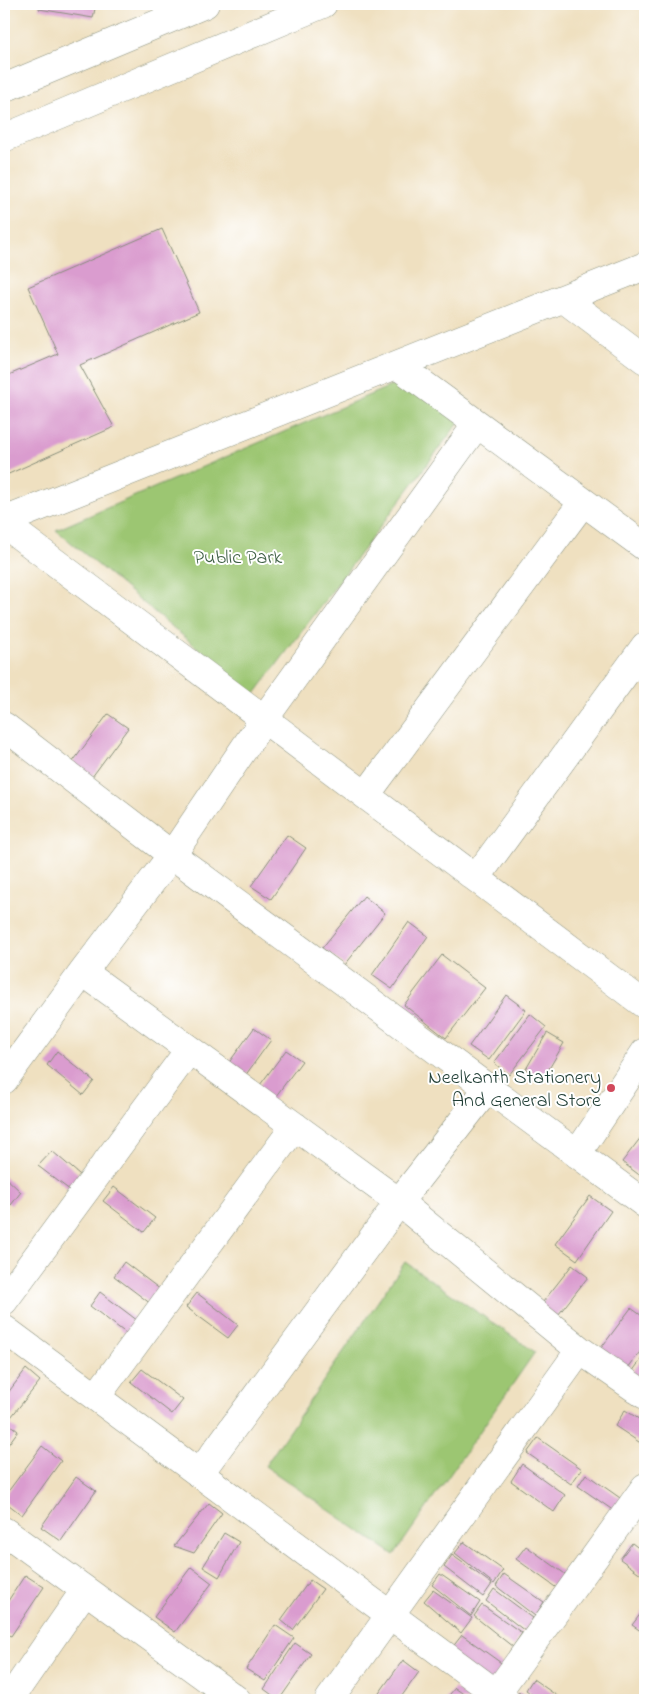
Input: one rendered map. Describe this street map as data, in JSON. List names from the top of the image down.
{
  "parks": ["Public Park"],
  "places": ["Neelkanth Stationery And General Store"]
}
